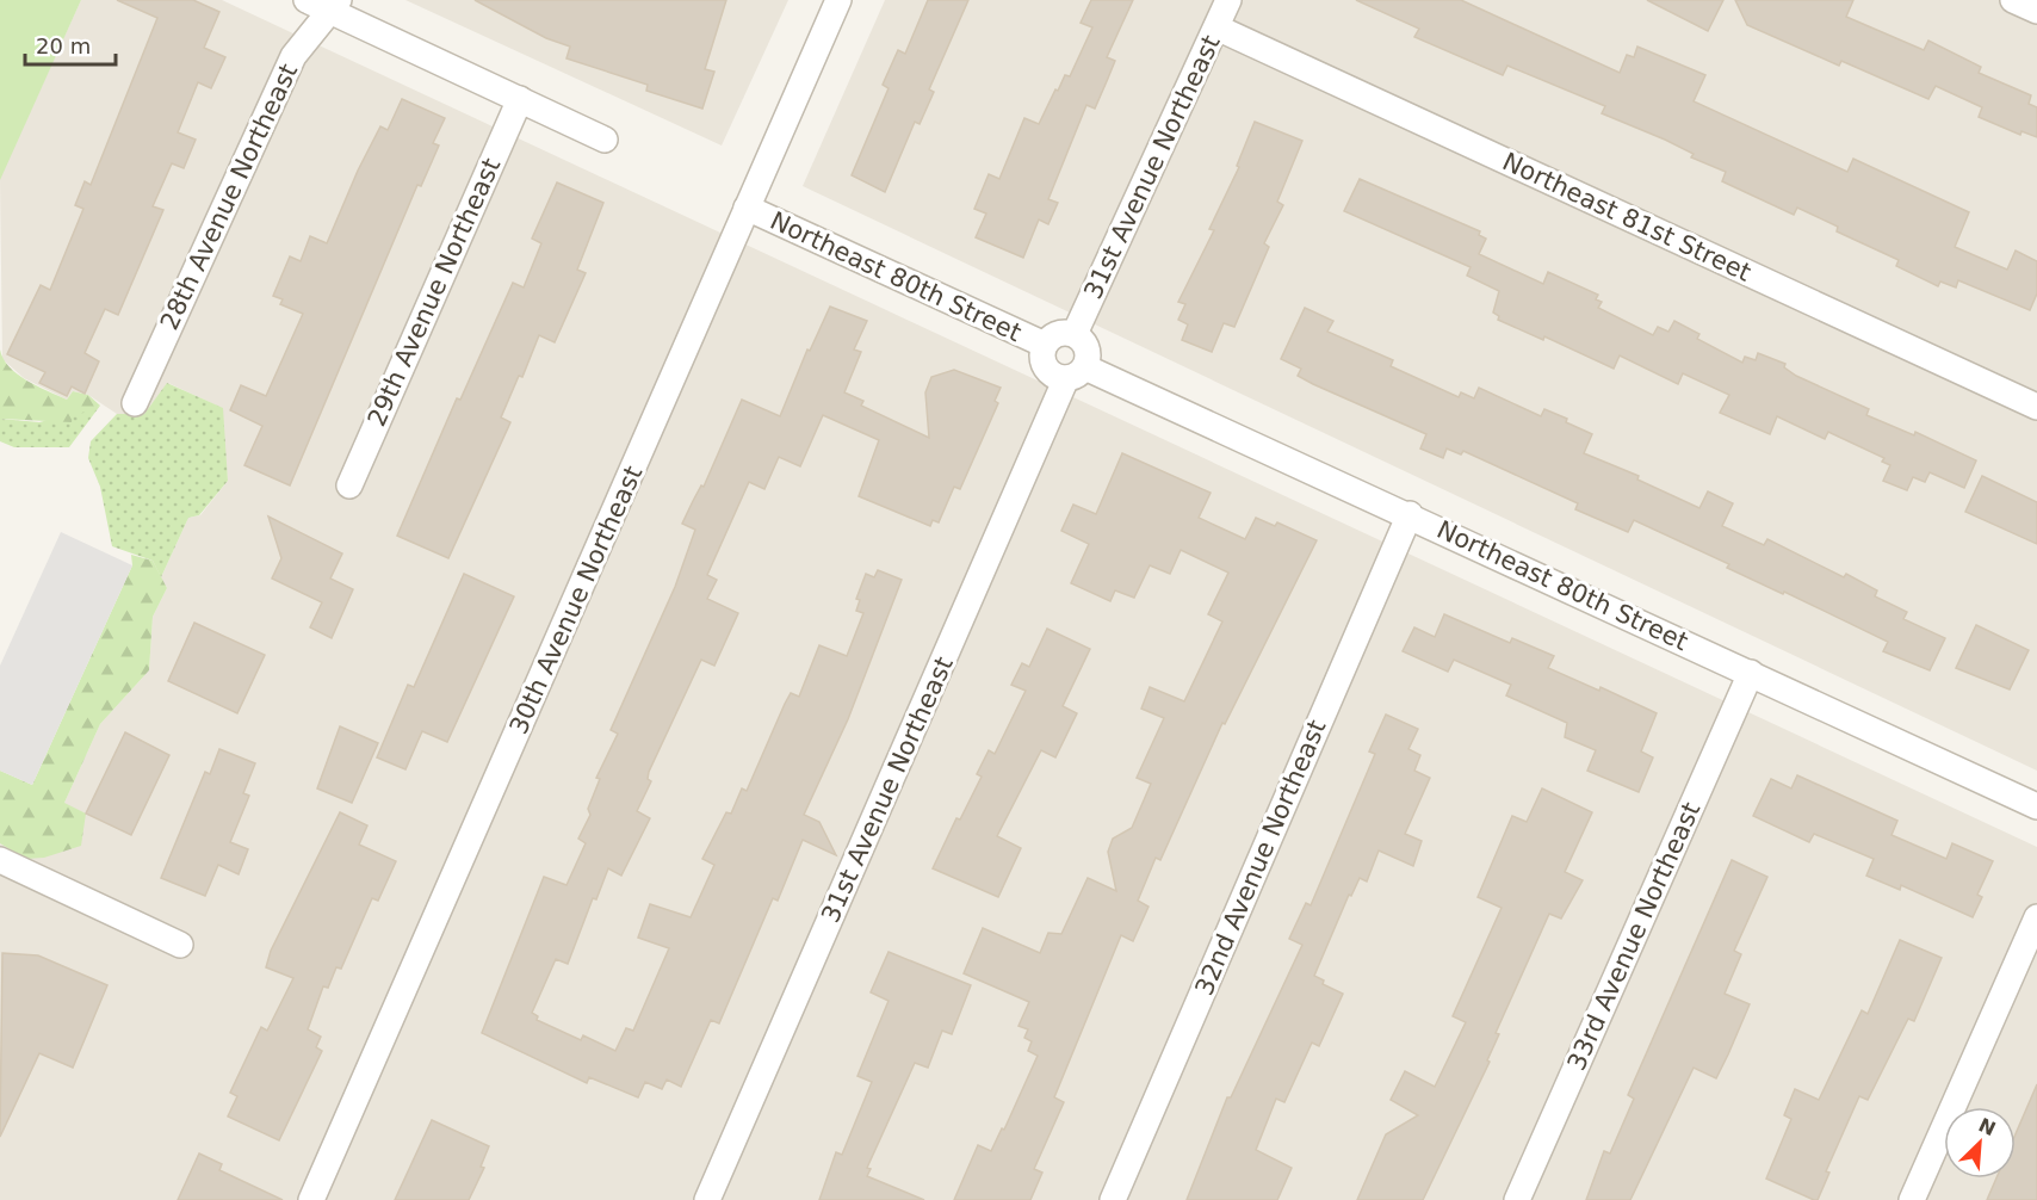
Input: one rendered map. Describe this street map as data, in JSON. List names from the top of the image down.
{
  "streets": {
    "street": [
      "31st Avenue Northeast",
      "28th Avenue Northeast",
      "Northeast 81st Street",
      "Northeast 80th Street",
      "29th Avenue Northeast",
      "30th Avenue Northeast",
      "32nd Avenue Northeast",
      "33rd Avenue Northeast"
    ]
  },
  "crossings": [
    ["31st Avenue Northeast", "Northeast 81st Street"],
    ["31st Avenue Northeast", "Northeast 80th Street"],
    ["Northeast 80th Street", "30th Avenue Northeast"],
    ["Northeast 80th Street", "32nd Avenue Northeast"],
    ["Northeast 80th Street", "33rd Avenue Northeast"]
  ],
  "scale_bar": "20 m",
  "north": "top right"
}
